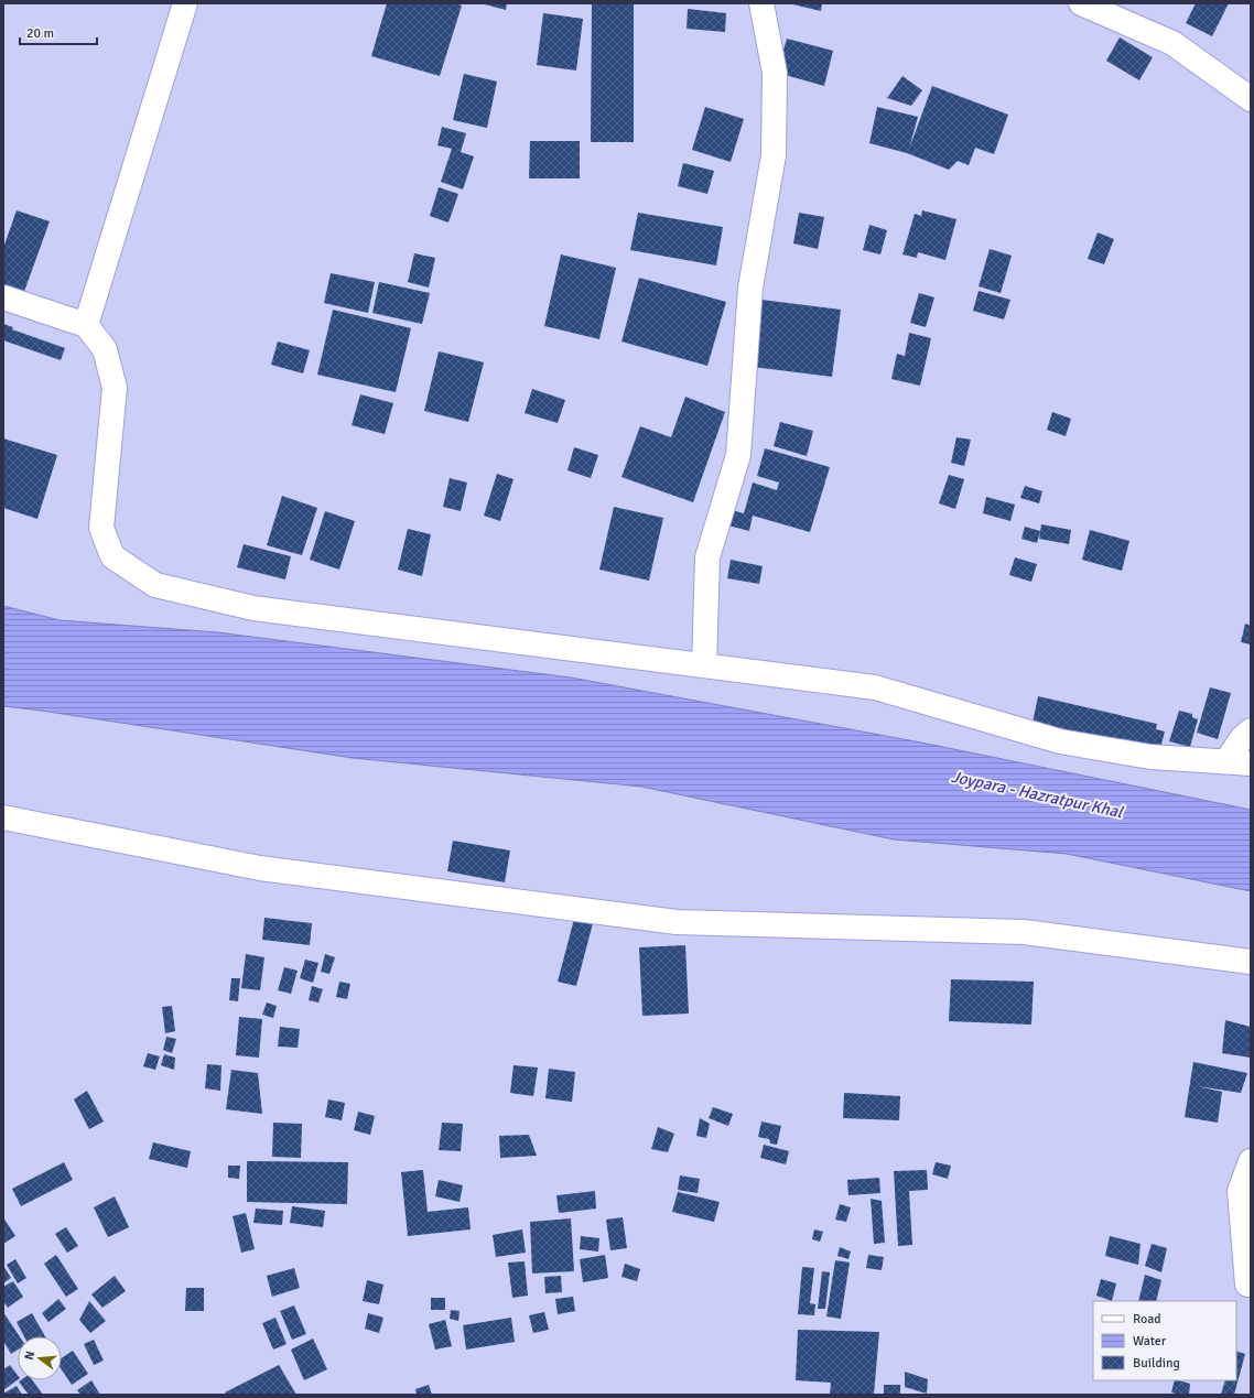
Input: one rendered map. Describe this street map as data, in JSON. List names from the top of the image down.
{
  "water": ["Joypara - Hazratpur Khal"],
  "legend": ["Road", "Water", "Building"],
  "scale_bar": "20 m",
  "north": "left"
}
